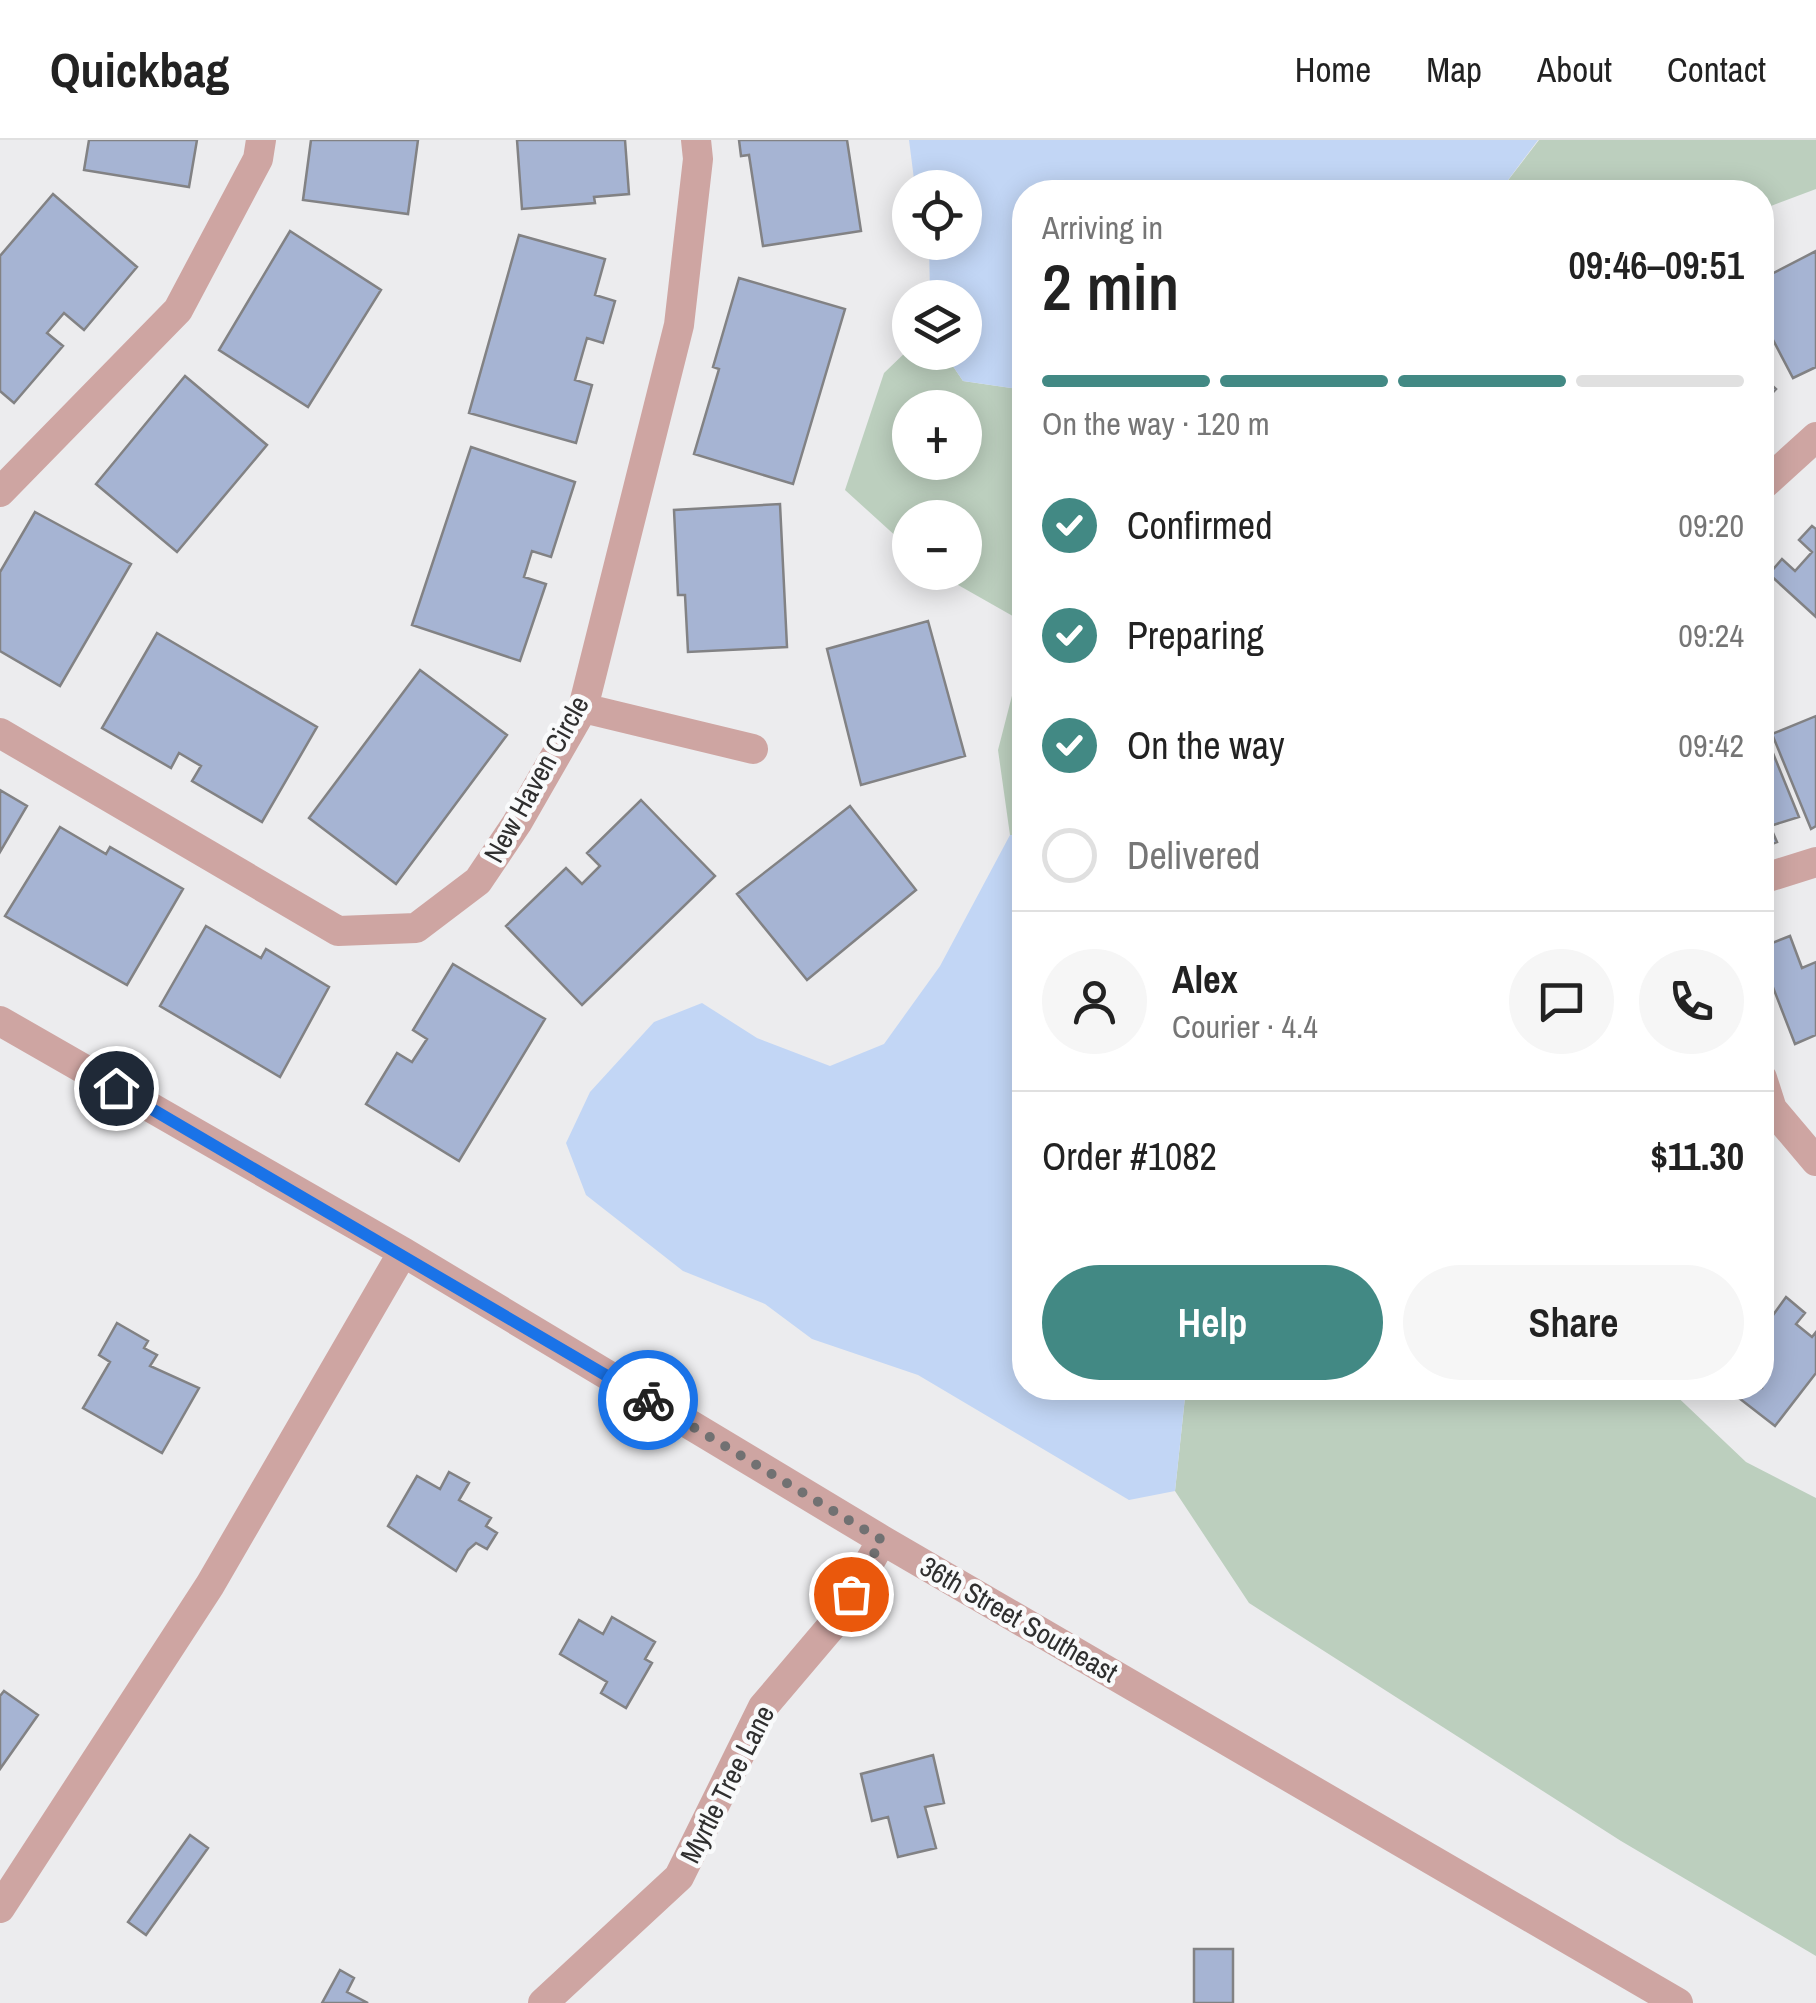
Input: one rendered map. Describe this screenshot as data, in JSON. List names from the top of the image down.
{
  "streets": {
    "street": ["New Haven Circle", "36th Street Southeast", "Myrtle Tree Lane"]
  },
  "crossings": [
    ["36th Street Southeast", "Myrtle Tree Lane"]
  ],
  "page": {
    "header": "Quickbag",
    "nav": [
      "Home",
      "Map",
      "About",
      "Contact"
    ],
    "map_buttons": ["+", "−"],
    "heading": ["2 min", "Arriving in", "09:46–09:51"],
    "panel": [
      "Alex",
      "Courier · 4.4",
      "Order #1082",
      "$11.30"
    ],
    "bar": "On the way · 120 m",
    "list": [
      ["Confirmed", "09:20"],
      ["Preparing", "09:24"],
      ["On the way", "09:42"],
      "Delivered"
    ],
    "buttons": ["Help", "Share"]
  }
}
